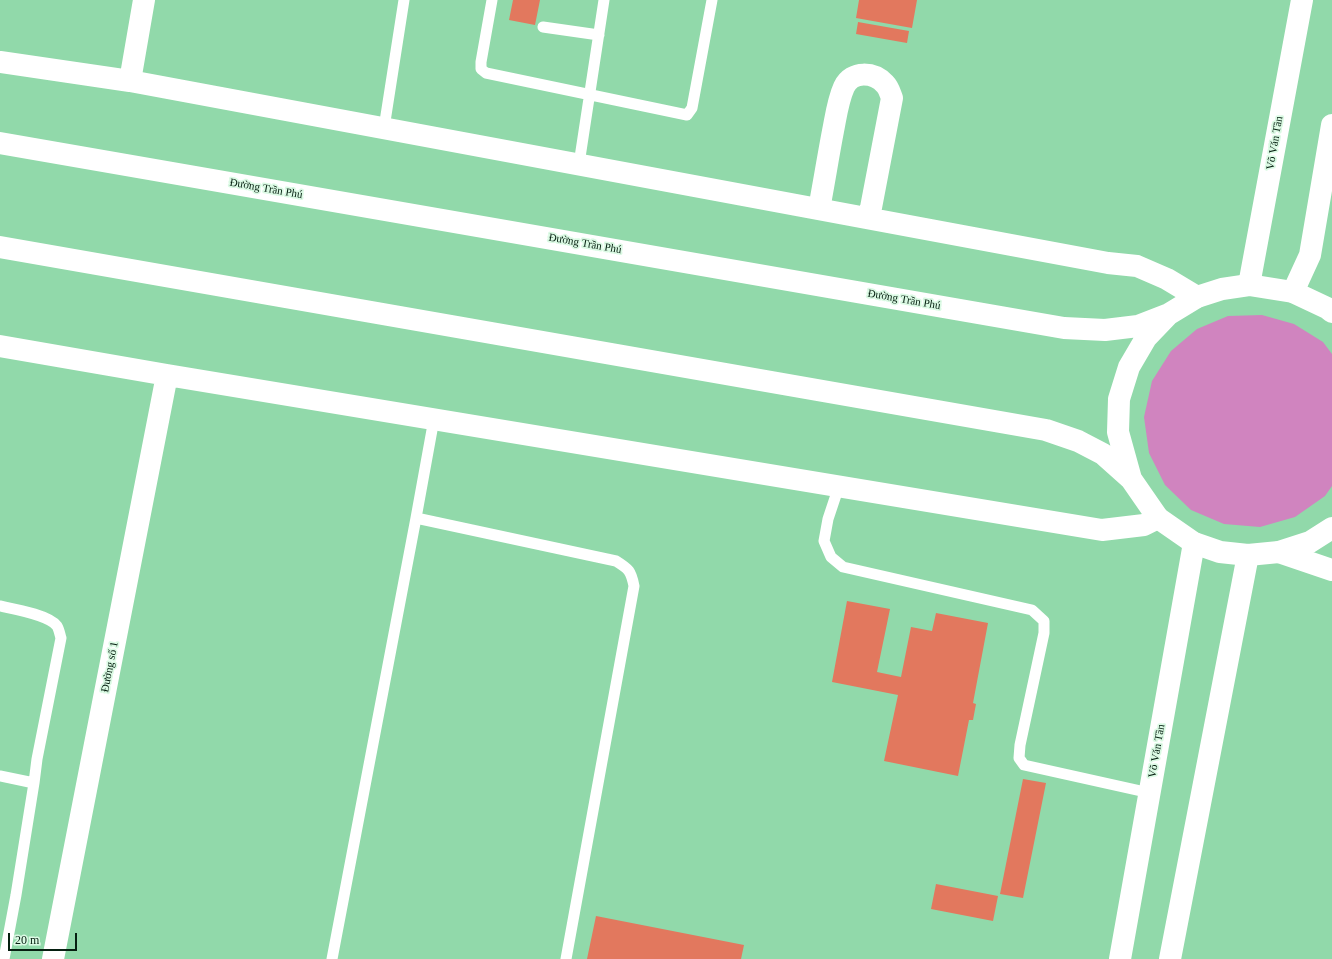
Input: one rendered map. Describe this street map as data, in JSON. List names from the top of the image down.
{
  "streets": {
    "street": ["Võ Văn Tần", "Đường Trần Phú", "Đường số 1"]
  },
  "scale_bar": "20 m"
}
